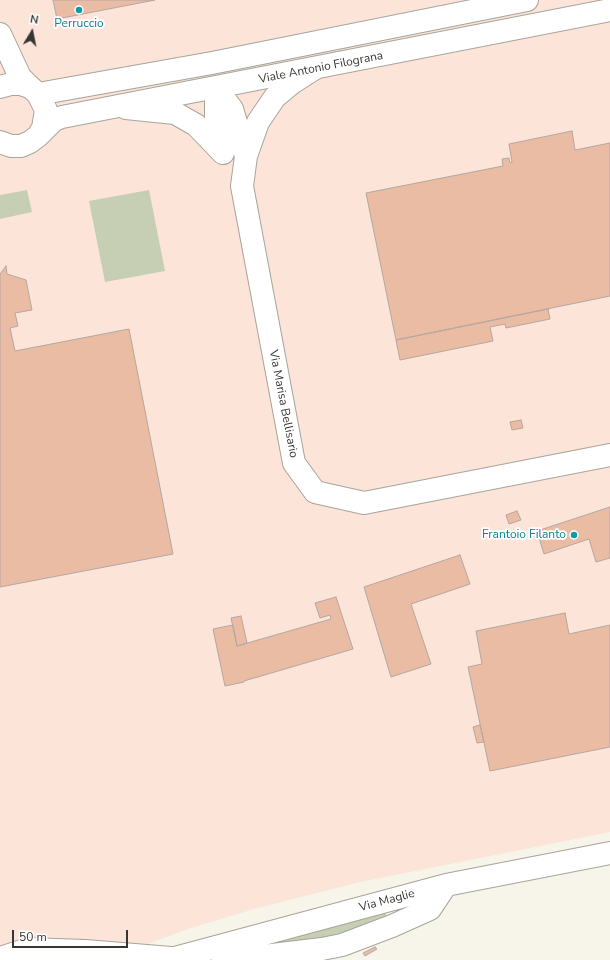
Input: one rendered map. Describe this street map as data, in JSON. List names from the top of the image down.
{
  "streets": {
    "street": ["Viale Antonio Filograna", "Via Marisa Bellisario", "Via Maglie"]
  },
  "crossings": [
    ["Viale Antonio Filograna", "Via Marisa Bellisario"]
  ],
  "places": ["Perruccio", "Frantoio Filanto"],
  "scale_bar": "50 m",
  "north": "top"
}
